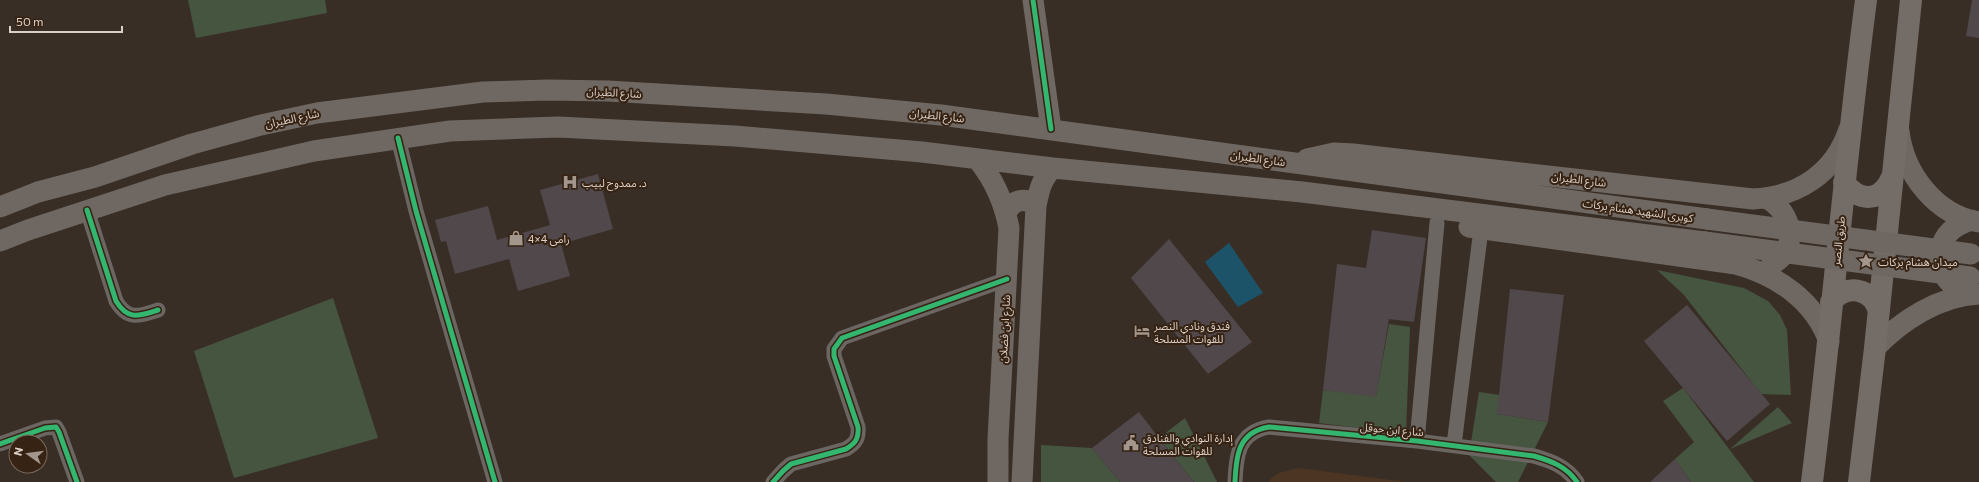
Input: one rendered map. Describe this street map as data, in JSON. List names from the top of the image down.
{
  "streets": {
    "highway": ["طريق النصر"],
    "main road": ["شارع الطيران", "كوبرى الشهيد هشام بركات", "شارع ابن فضلان"],
    "street": ["شارع ابن حوقل"]
  },
  "crossings": [
    ["شارع الطيران", "كوبرى الشهيد هشام بركات"],
    ["شارع الطيران", "طريق النصر"]
  ],
  "places": {
    "hospital": ["د. ممدوح لبيب"],
    "shop": ["رامى 4×4"],
    "place": ["ميدان هشام بركات"],
    "hotel": ["فندق ونادي النصر للقوات المسلحة"],
    "public building": ["إدارة النوادي والفنادق للقوات المسلحة"]
  },
  "scale_bar": "50 m",
  "north": "left"
}
